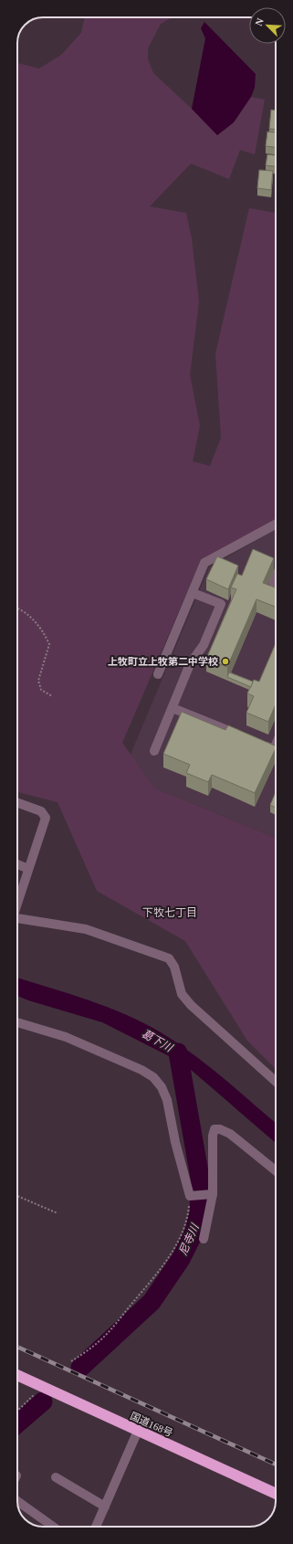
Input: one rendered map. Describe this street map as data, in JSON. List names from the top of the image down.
{
  "streets": {
    "highway": ["国道168号"]
  },
  "districts": ["下牧七丁目"],
  "water": ["葛下川", "尼寺川"],
  "places": ["上牧町立上牧第二中学校"],
  "north": "top left"
}
